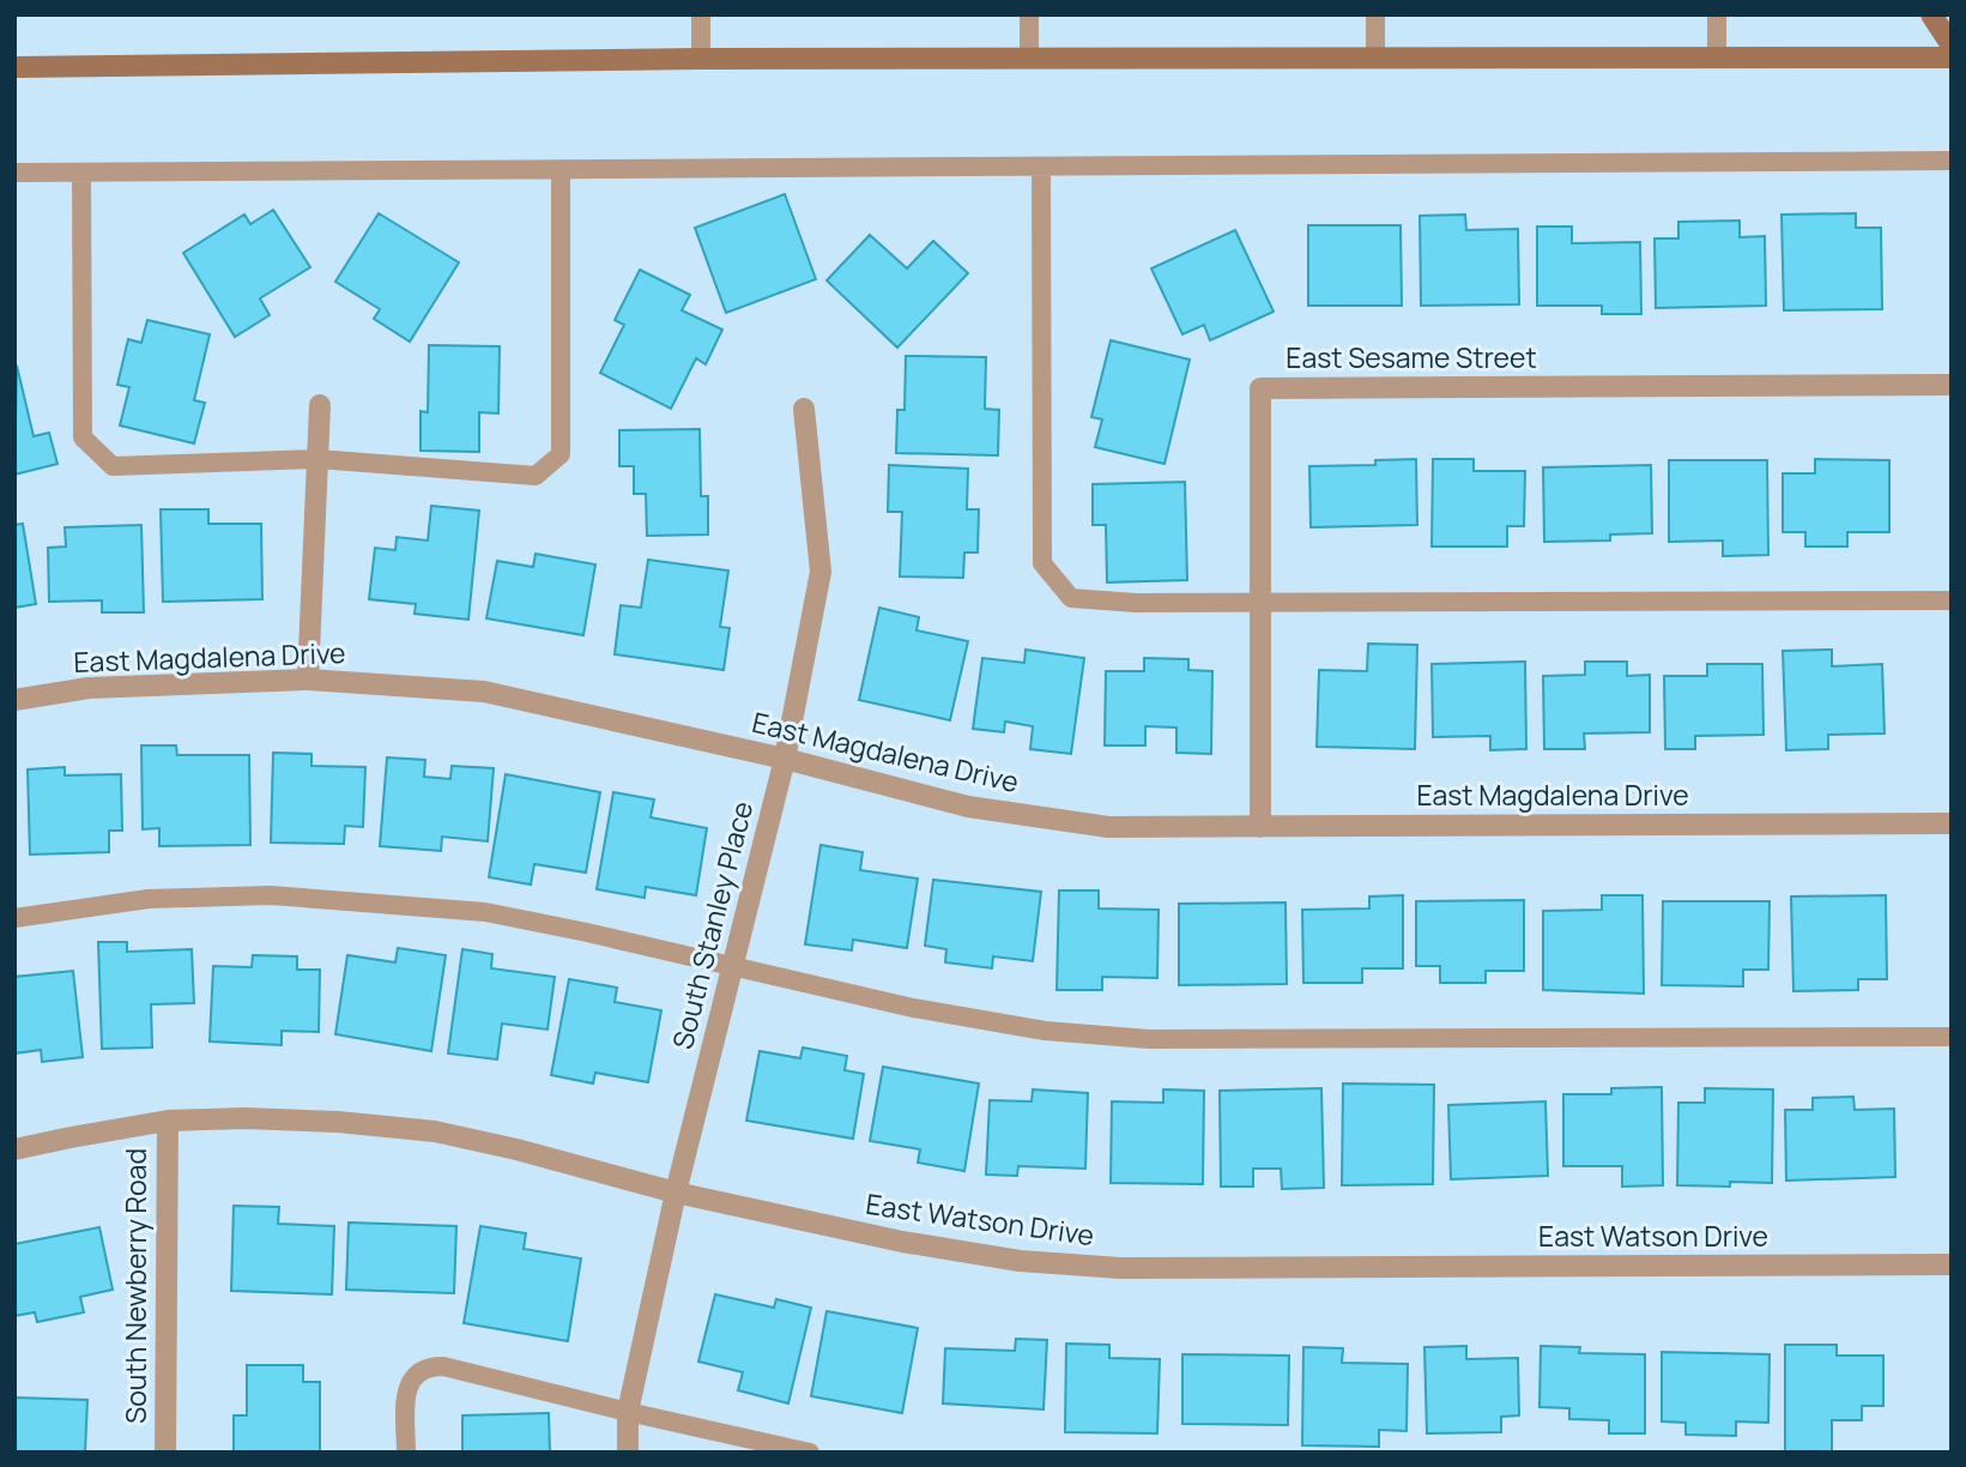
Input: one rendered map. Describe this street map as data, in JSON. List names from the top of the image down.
{
  "streets": {
    "street": [
      "East Sesame Street",
      "East Magdalena Drive",
      "South Stanley Place",
      "East Watson Drive",
      "South Newberry Road"
    ]
  },
  "crossings": [
    ["East Sesame Street", "East Magdalena Drive"],
    ["East Magdalena Drive", "South Stanley Place"],
    ["South Stanley Place", "East Watson Drive"],
    ["East Watson Drive", "South Newberry Road"]
  ]
}
